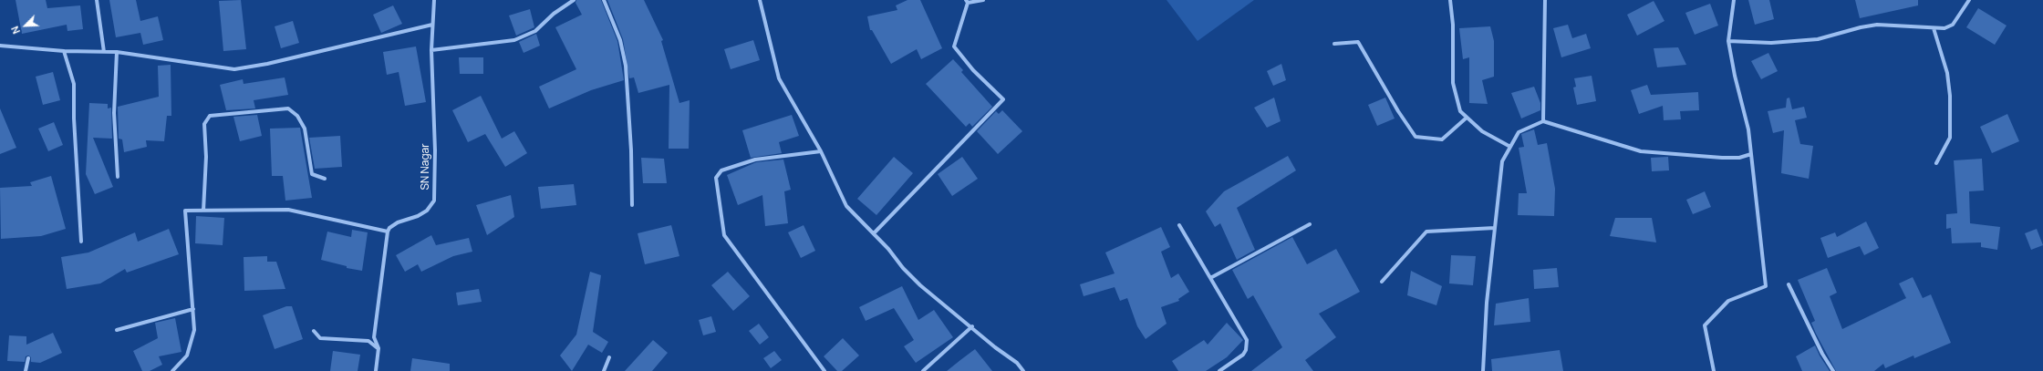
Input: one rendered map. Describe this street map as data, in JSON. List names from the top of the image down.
{
  "streets": {
    "street": ["SN Nagar"]
  },
  "north": "bottom left"
}
